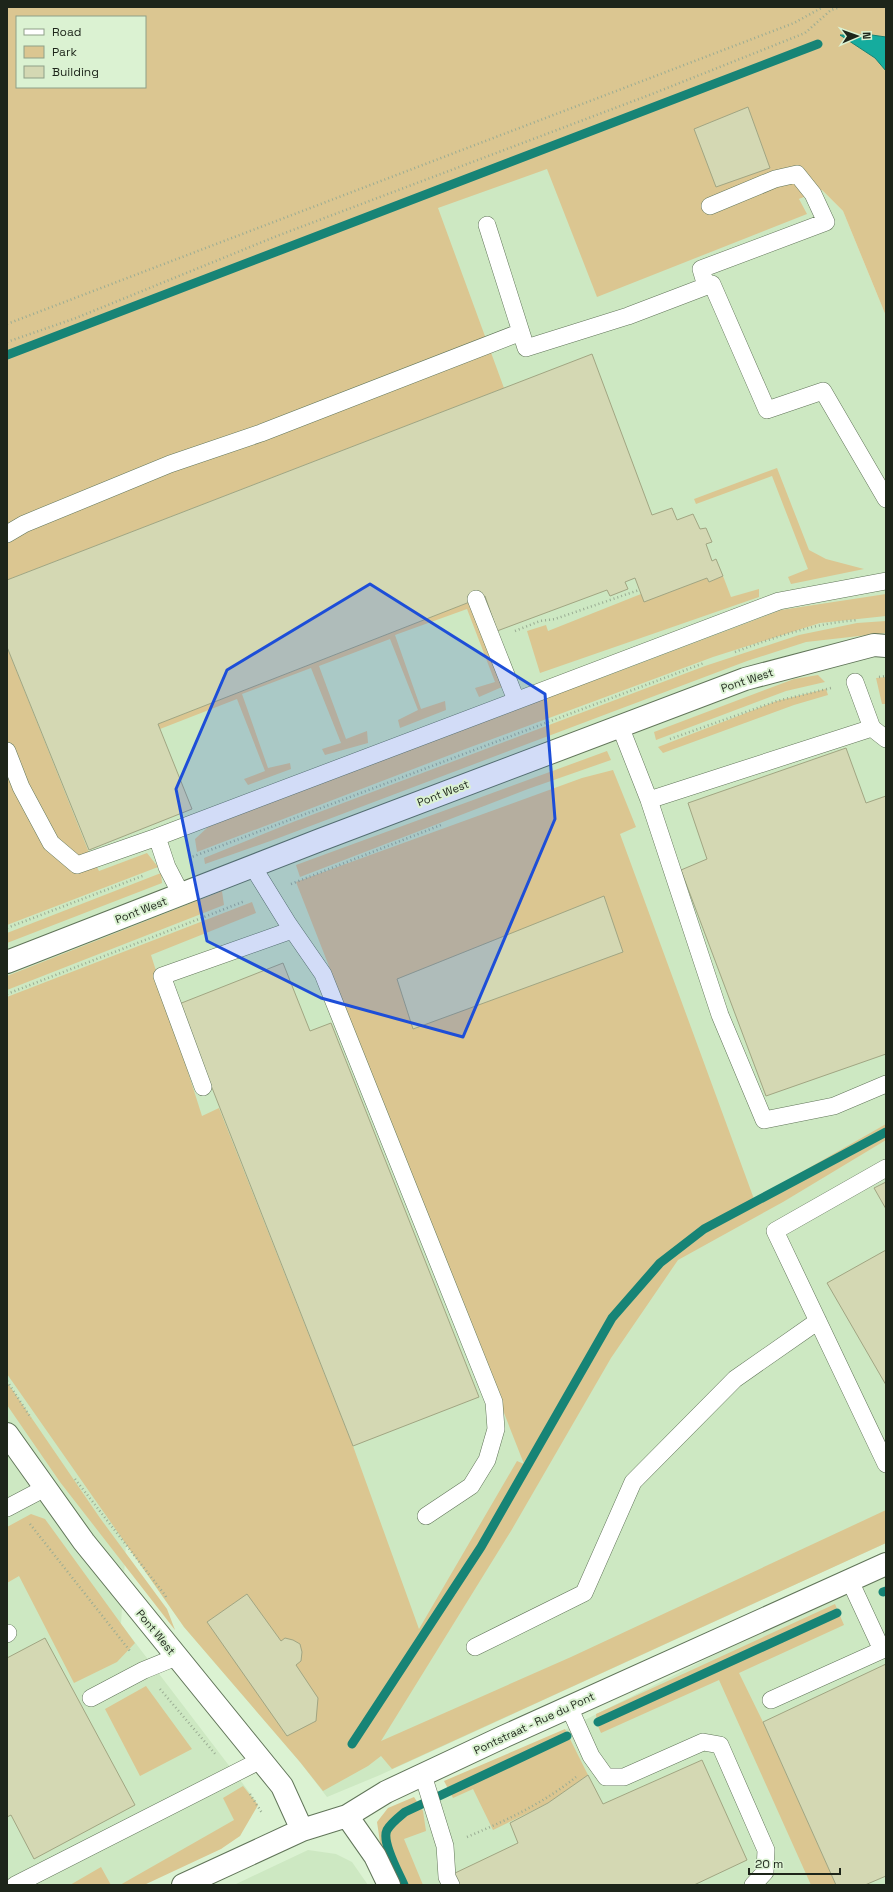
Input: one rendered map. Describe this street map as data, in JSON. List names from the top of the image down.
{
  "streets": {
    "street": ["Pont West", "Pontstraat - Rue du Pont"]
  },
  "crossings": [
    ["Pont West", "Pontstraat - Rue du Pont"]
  ],
  "legend": ["Road", "Park", "Building"],
  "scale_bar": "20 m",
  "north": "right"
}
